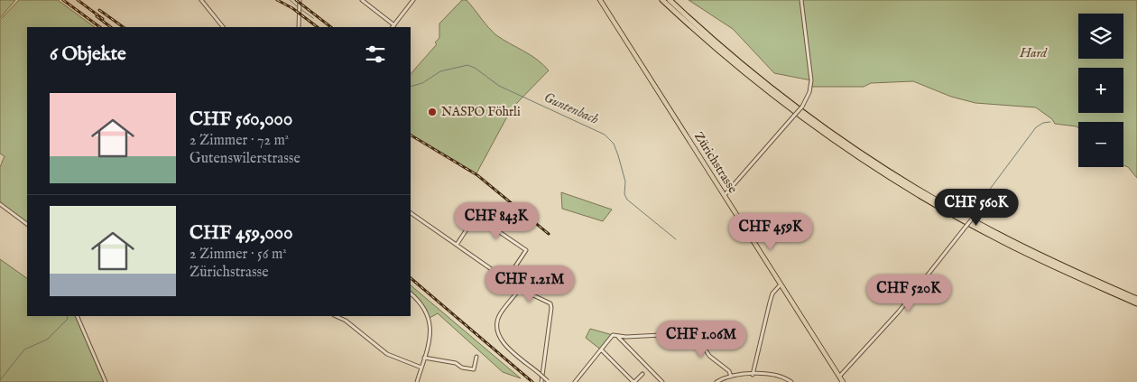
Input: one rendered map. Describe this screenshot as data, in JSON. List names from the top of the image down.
{
  "streets": {
    "main road": ["Zürichstrasse"]
  },
  "water": ["Guntenbach"],
  "parks": ["Hard"],
  "places": ["NASPO Föhrli"],
  "page": {
    "map_buttons": ["+", "−"],
    "heading": "6 Objekte",
    "list": [
      {
        "name": "CHF 560,000",
        "note": "2 Zimmer · 72 m² · Gutenswilerstrasse"
      },
      {
        "name": "CHF 459,000",
        "note": "2 Zimmer · 56 m² · Zürichstrasse"
      }
    ],
    "price": [
      "CHF 560K",
      "CHF 843K",
      "CHF 459K",
      "CHF 1.21M",
      "CHF 520K",
      "CHF 1.06M"
    ]
  }
}
